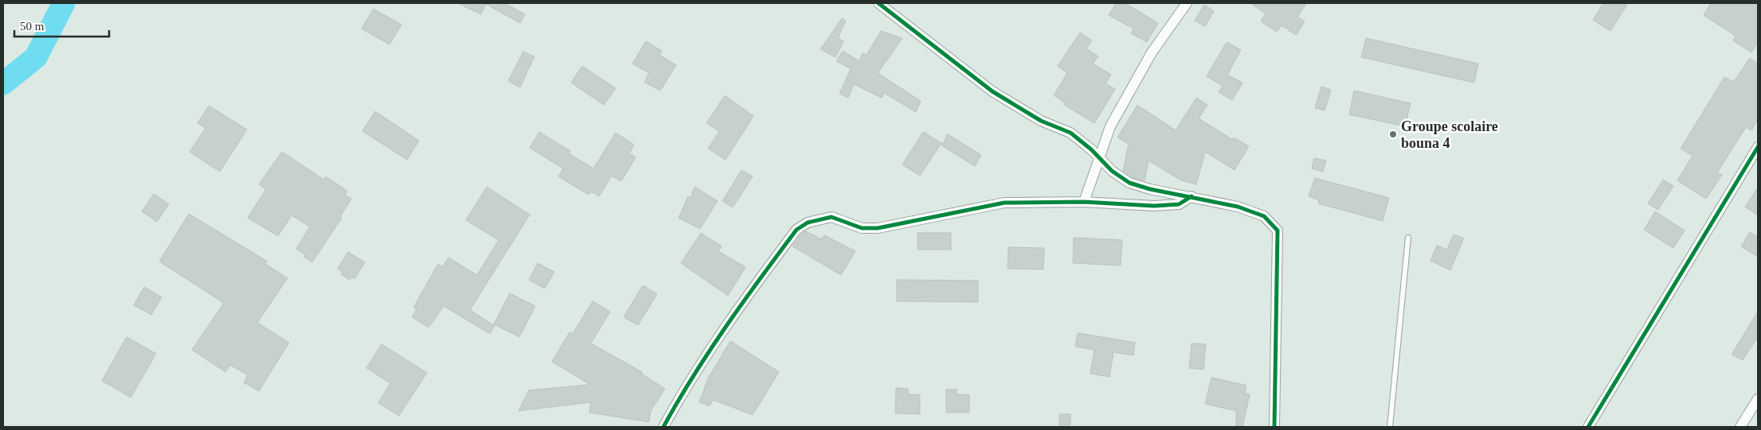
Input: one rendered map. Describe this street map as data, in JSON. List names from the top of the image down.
{
  "places": ["Groupe scolaire bouna 4"],
  "scale_bar": "50 m"
}
